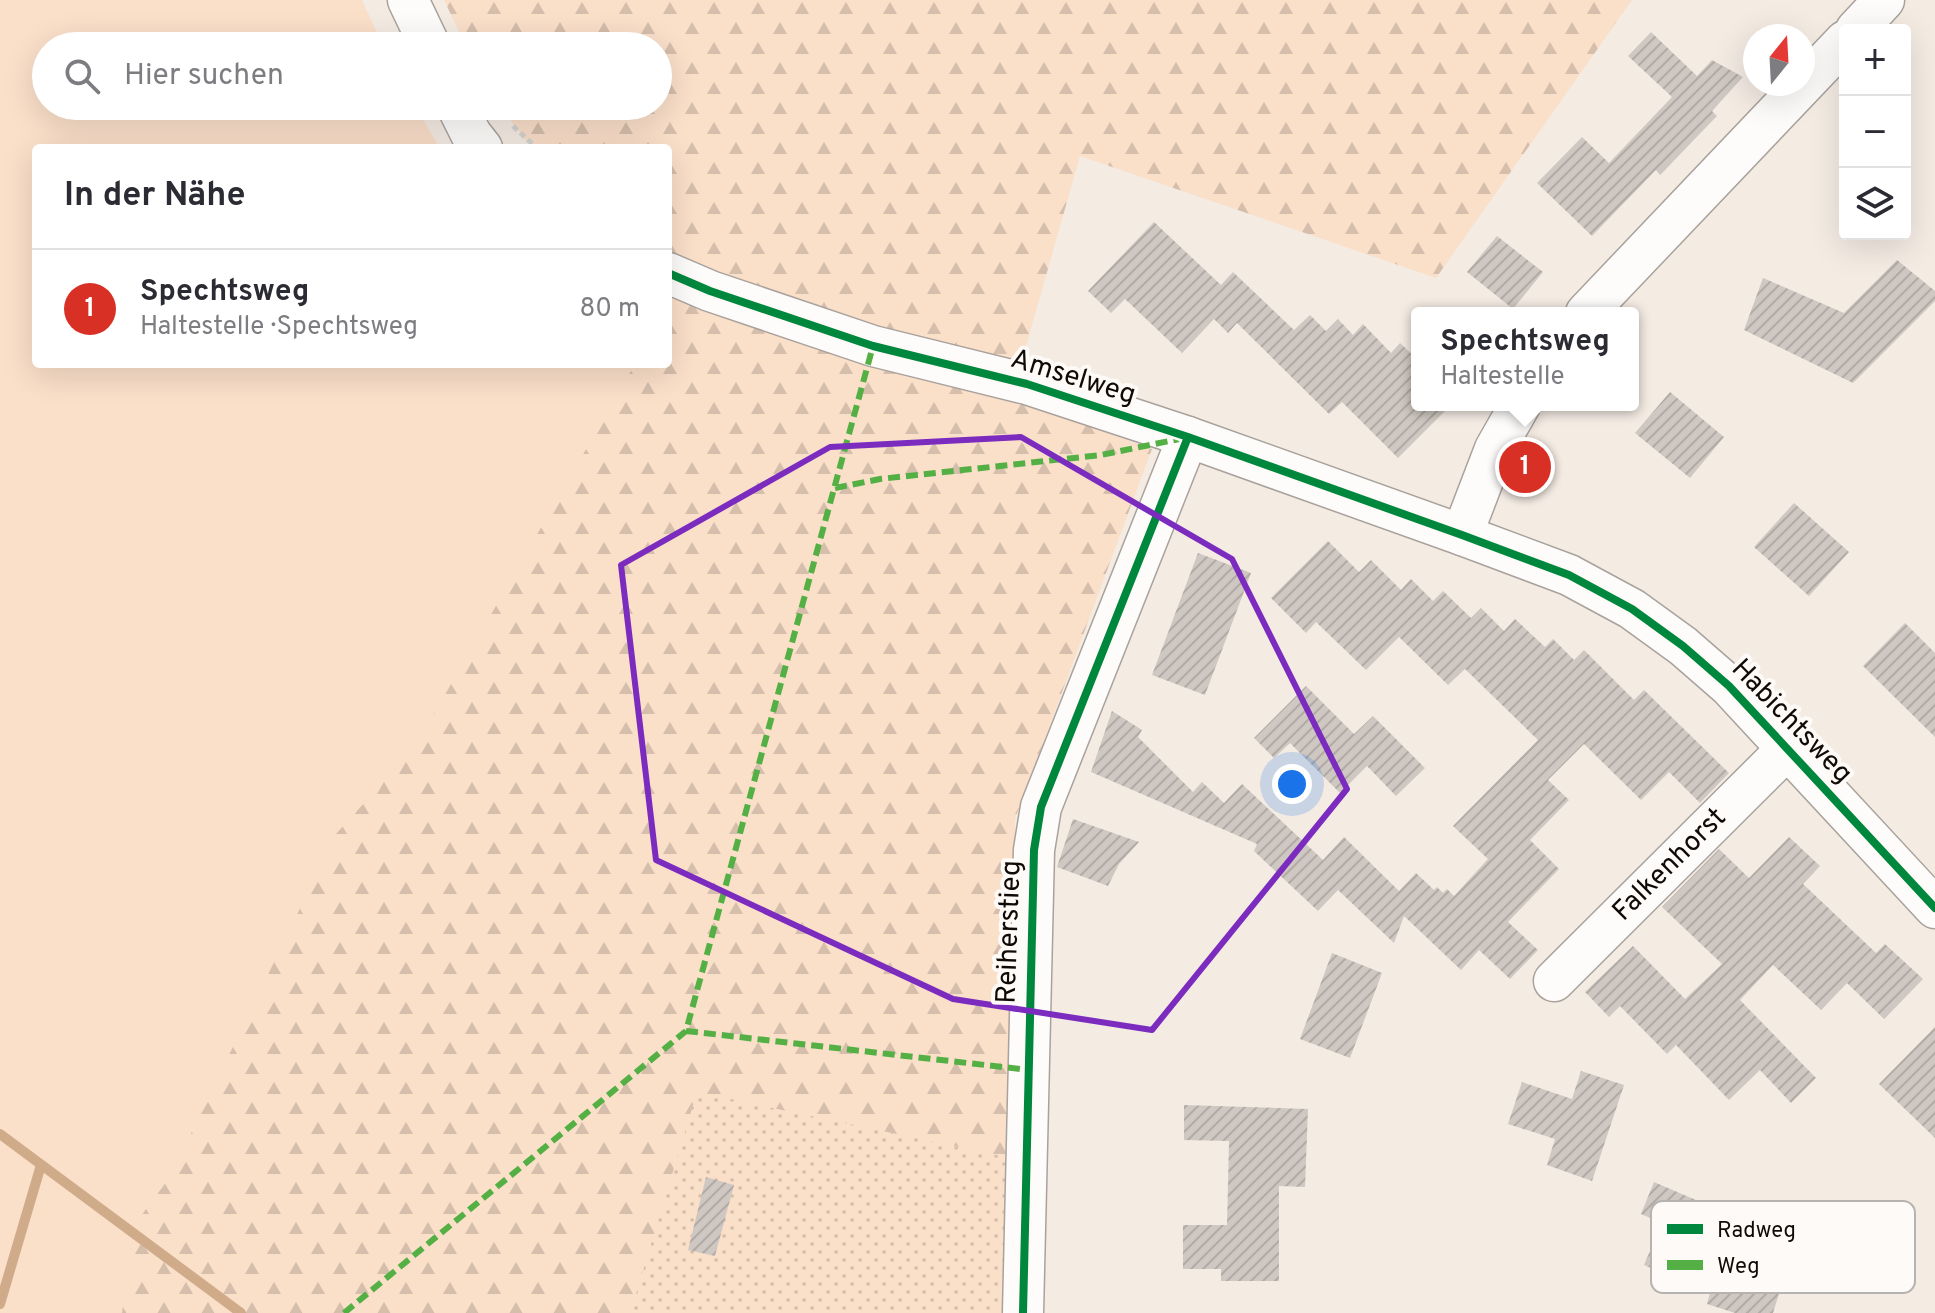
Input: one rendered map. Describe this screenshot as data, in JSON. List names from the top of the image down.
{
  "streets": {
    "street": [
      "Amselweg",
      "Habichtsweg",
      "Falkenhorst",
      "Reiherstieg"
    ]
  },
  "crossings": [
    ["Amselweg", "Habichtsweg"],
    ["Amselweg", "Reiherstieg"],
    ["Habichtsweg", "Falkenhorst"]
  ],
  "legend": ["Radweg", "Weg"],
  "north": "top",
  "page": {
    "map_buttons": ["+", "−"],
    "search": "Hier suchen",
    "heading": "In der Nähe",
    "list": [
      {
        "mark": "1",
        "name": "Spechtsweg",
        "note": "Haltestelle · Spechtsweg",
        "value": "80 m"
      }
    ],
    "popup": ["Spechtsweg", "Haltestelle"],
    "pins": "1"
  }
}
